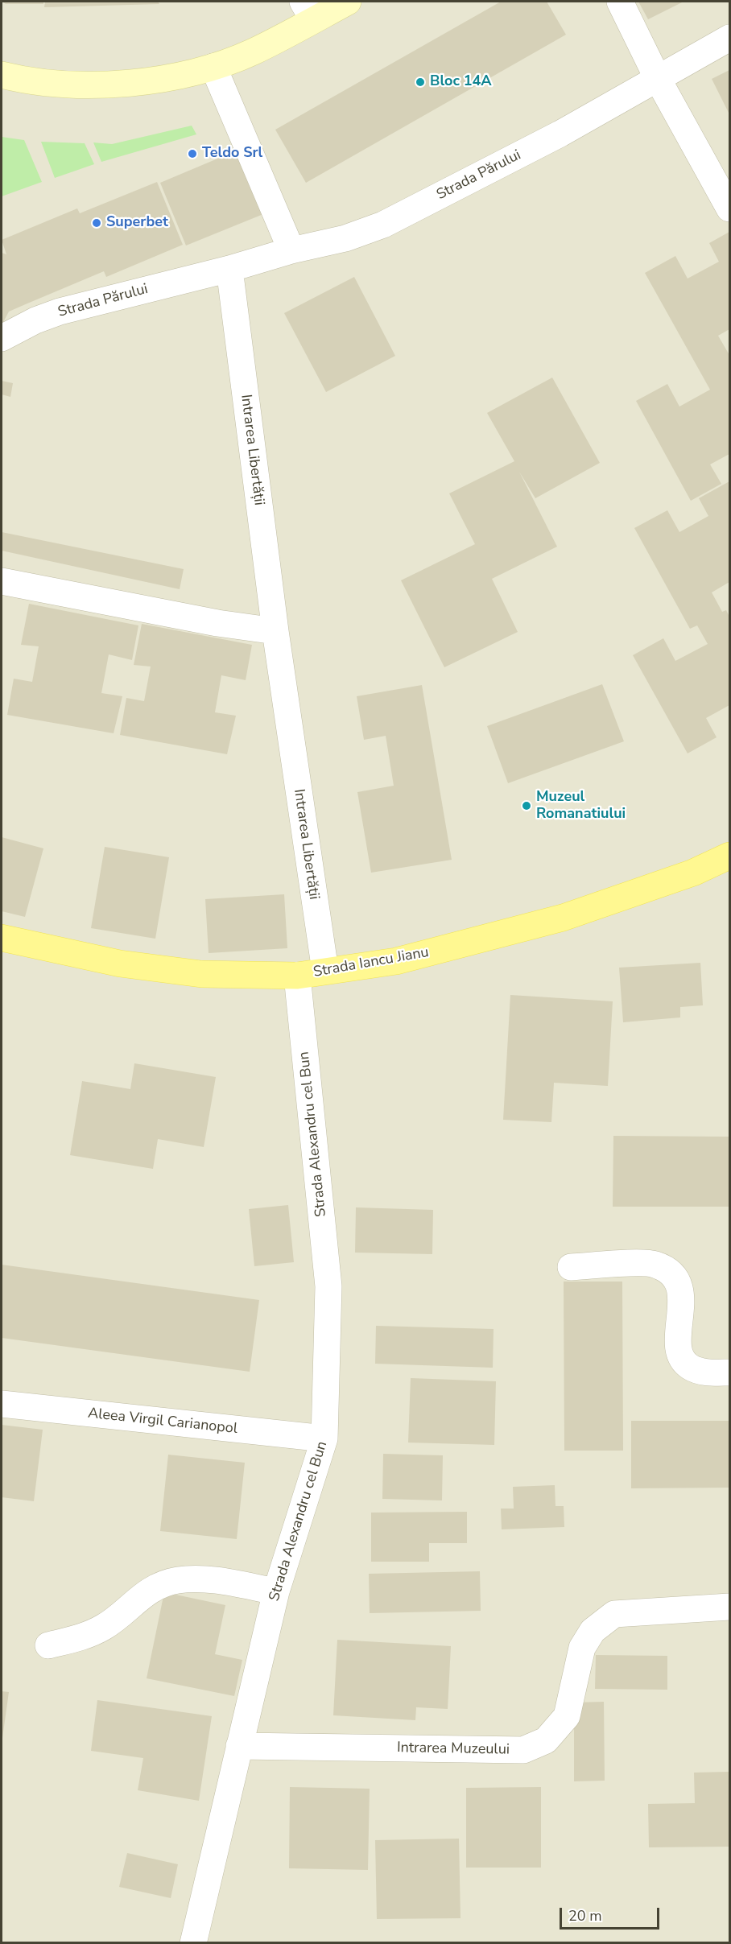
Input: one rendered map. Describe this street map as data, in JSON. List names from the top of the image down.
{
  "streets": {
    "main road": ["Strada Iancu Jianu"],
    "street": [
      "Strada Părului",
      "Intrarea Libertății",
      "Strada Alexandru cel Bun",
      "Aleea Virgil Carianopol",
      "Intrarea Muzeului"
    ]
  },
  "crossings": [
    ["Strada Părului", "Intrarea Libertății"],
    ["Intrarea Libertății", "Strada Iancu Jianu"],
    ["Strada Iancu Jianu", "Strada Alexandru cel Bun"],
    ["Strada Alexandru cel Bun", "Aleea Virgil Carianopol"],
    ["Strada Alexandru cel Bun", "Intrarea Muzeului"]
  ],
  "places": [
    "Bloc 14A",
    "Teldo Srl",
    "Superbet",
    "Muzeul Romanatiului"
  ],
  "scale_bar": "20 m"
}
